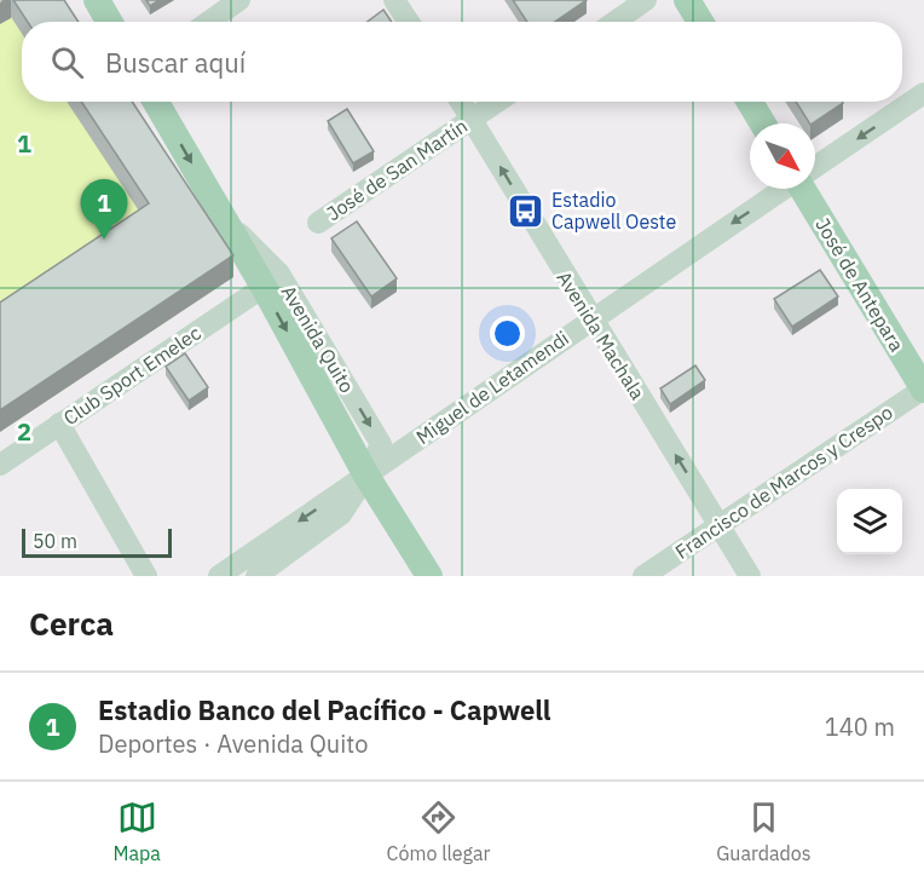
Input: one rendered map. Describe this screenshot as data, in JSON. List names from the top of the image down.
{
  "streets": {
    "main road": ["José de Antepara", "Avenida Quito"],
    "street": [
      "José de San Martín",
      "Avenida Machala",
      "Club Sport Emelec",
      "Miguel de Letamendi",
      "Francisco de Marcos y Crespo"
    ]
  },
  "crossings": [
    ["José de San Martín", "Avenida Machala"],
    ["José de Antepara", "Francisco de Marcos y Crespo"],
    ["Avenida Machala", "Miguel de Letamendi"],
    ["Avenida Machala", "Francisco de Marcos y Crespo"],
    ["Avenida Quito", "Club Sport Emelec"],
    ["Avenida Quito", "Miguel de Letamendi"]
  ],
  "one_way": ["Avenida Machala", "Avenida Quito", "Miguel de Letamendi"],
  "places": {
    "bus stop": ["Estadio Capwell Oeste"]
  },
  "scale_bar": "50 m",
  "north": "bottom right",
  "page": {
    "search": "Buscar aquí",
    "pins": "1",
    "scale": "50 m",
    "heading": "Cerca",
    "list": [
      {
        "mark": "1",
        "name": "Estadio Banco del Pacífico - Capwell",
        "note": "Deportes · Avenida Quito",
        "value": "140 m"
      }
    ],
    "nav": ["Mapa", "Cómo llegar", "Guardados"]
  },
  "grid": {
    "rows": ["1", "2"]
  }
}
